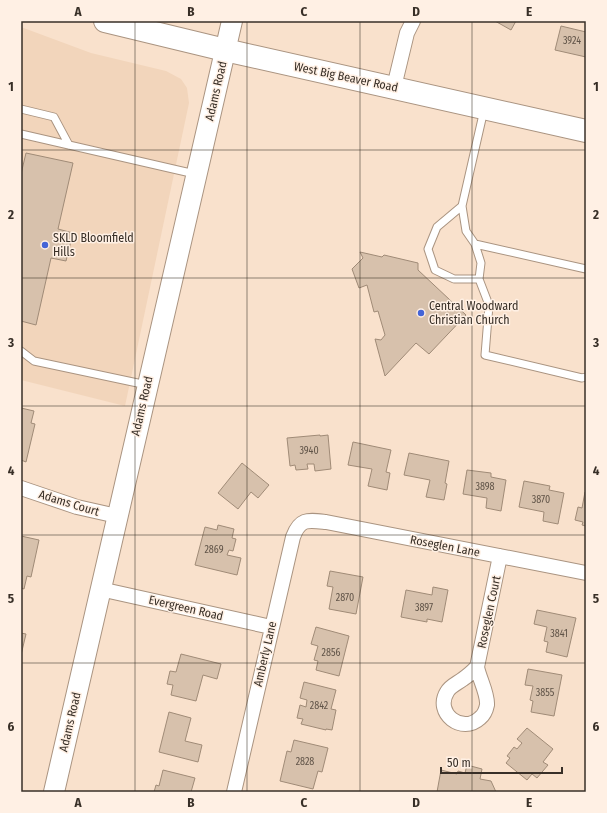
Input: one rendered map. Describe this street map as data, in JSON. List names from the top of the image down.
{
  "streets": {
    "main road": ["West Big Beaver Road", "Adams Road"],
    "street": [
      "Adams Court",
      "Roseglen Lane",
      "Evergreen Road",
      "Roseglen Court",
      "Amberly Lane"
    ]
  },
  "crossings": [
    ["West Big Beaver Road", "Adams Road"],
    ["Adams Road", "Adams Court"],
    ["Adams Road", "Evergreen Road"],
    ["Roseglen Lane", "Roseglen Court"],
    ["Roseglen Lane", "Amberly Lane"],
    ["Evergreen Road", "Amberly Lane"]
  ],
  "places": ["SKLD Bloomfield Hills", "Central Woodward Christian Church"],
  "house_numbers": [
    "3924",
    "3940",
    "3898",
    "3870",
    "2869",
    "2870",
    "3897",
    "3841",
    "2856",
    "3855",
    "2842",
    "2828"
  ],
  "scale_bar": "50 m",
  "grid": {
    "columns": [
      "A",
      "B",
      "C",
      "D",
      "E"
    ],
    "rows": [
      "1",
      "2",
      "3",
      "4",
      "5",
      "6"
    ]
  }
}
